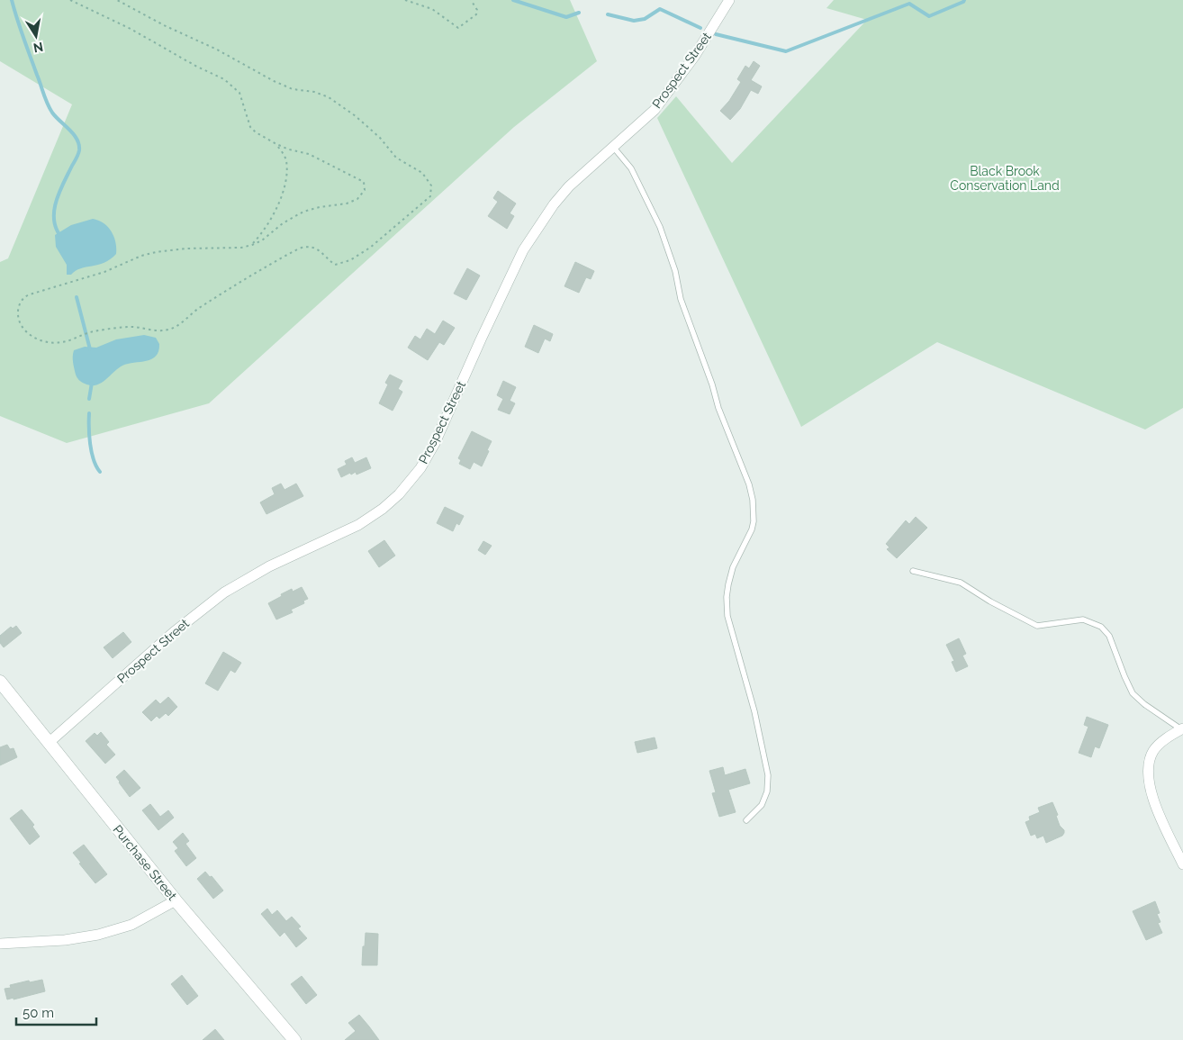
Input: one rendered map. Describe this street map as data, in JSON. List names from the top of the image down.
{
  "streets": {
    "street": ["Prospect Street", "Purchase Street"]
  },
  "crossings": [
    ["Prospect Street", "Purchase Street"]
  ],
  "parks": ["Black Brook Conservation Land"],
  "scale_bar": "50 m",
  "north": "bottom"
}
